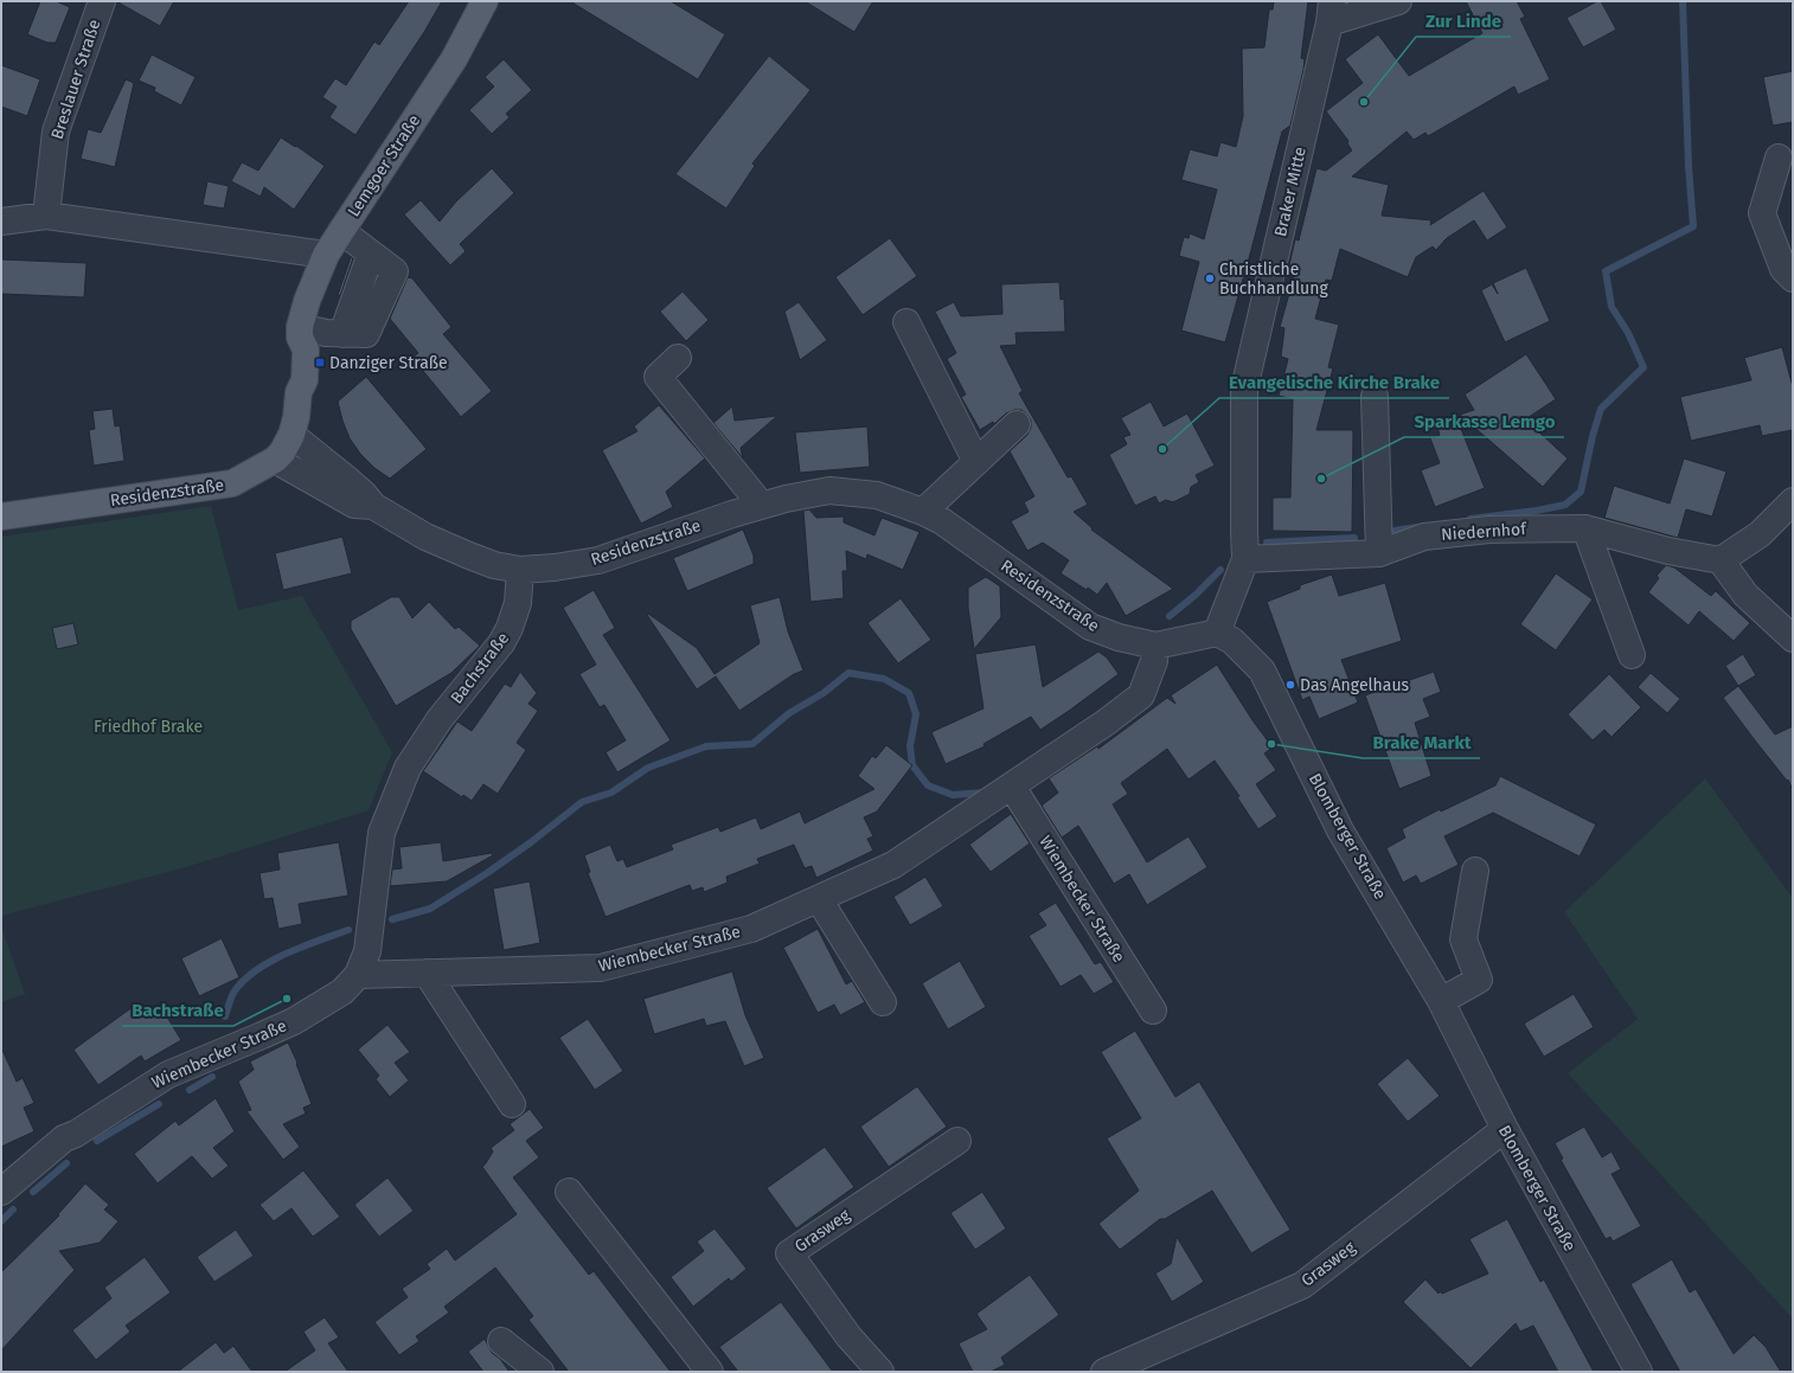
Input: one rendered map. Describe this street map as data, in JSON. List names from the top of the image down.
{
  "streets": {
    "main road": ["Lemgoer Straße", "Residenzstraße"],
    "street": [
      "Breslauer Straße",
      "Braker Mitte",
      "Niedernhof",
      "Bachstraße",
      "Blomberger Straße",
      "Wiembecker Straße",
      "Grasweg"
    ]
  },
  "crossings": [
    ["Lemgoer Straße", "Residenzstraße"],
    ["Braker Mitte", "Residenzstraße"],
    ["Braker Mitte", "Niedernhof"],
    ["Braker Mitte", "Blomberger Straße"],
    ["Residenzstraße", "Bachstraße"],
    ["Residenzstraße", "Blomberger Straße"],
    ["Residenzstraße", "Wiembecker Straße"],
    ["Bachstraße", "Wiembecker Straße"],
    ["Blomberger Straße", "Grasweg"]
  ],
  "parks": ["Friedhof Brake"],
  "places": {
    "other": [
      "Zur Linde",
      "Christliche Buchhandlung",
      "Evangelische Kirche Brake",
      "Sparkasse Lemgo",
      "Das Angelhaus",
      "Brake Markt",
      "Bachstraße"
    ],
    "transit": ["Danziger Straße"]
  }
}
